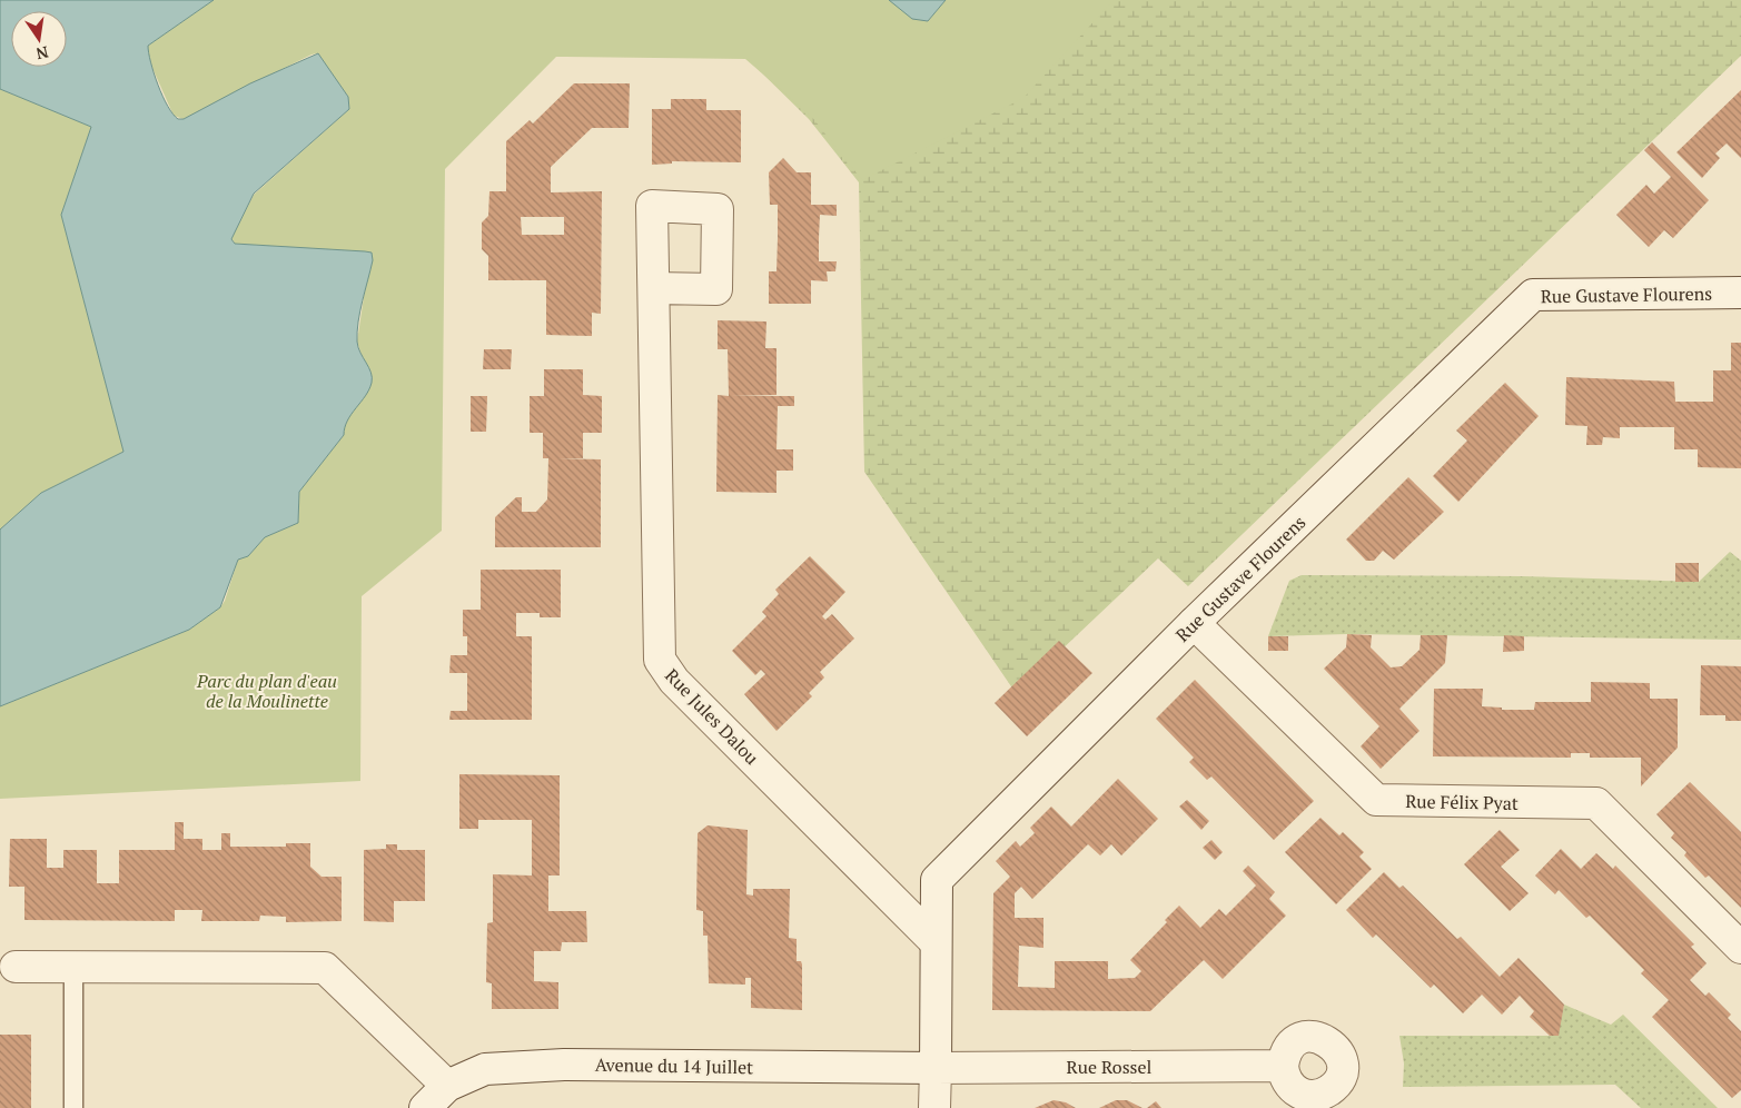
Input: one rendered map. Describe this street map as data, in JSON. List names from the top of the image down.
{
  "streets": {
    "street": [
      "Rue Gustave Flourens",
      "Rue Jules Dalou",
      "Rue Félix Pyat",
      "Avenue du 14 Juillet",
      "Rue Rossel"
    ]
  },
  "crossings": [
    ["Rue Gustave Flourens", "Rue Jules Dalou"],
    ["Rue Gustave Flourens", "Rue Félix Pyat"],
    ["Rue Gustave Flourens", "Avenue du 14 Juillet"],
    ["Rue Gustave Flourens", "Rue Rossel"],
    ["Avenue du 14 Juillet", "Rue Rossel"]
  ],
  "parks": ["Parc du plan d'eau de la Moulinette"],
  "north": "bottom"
}
